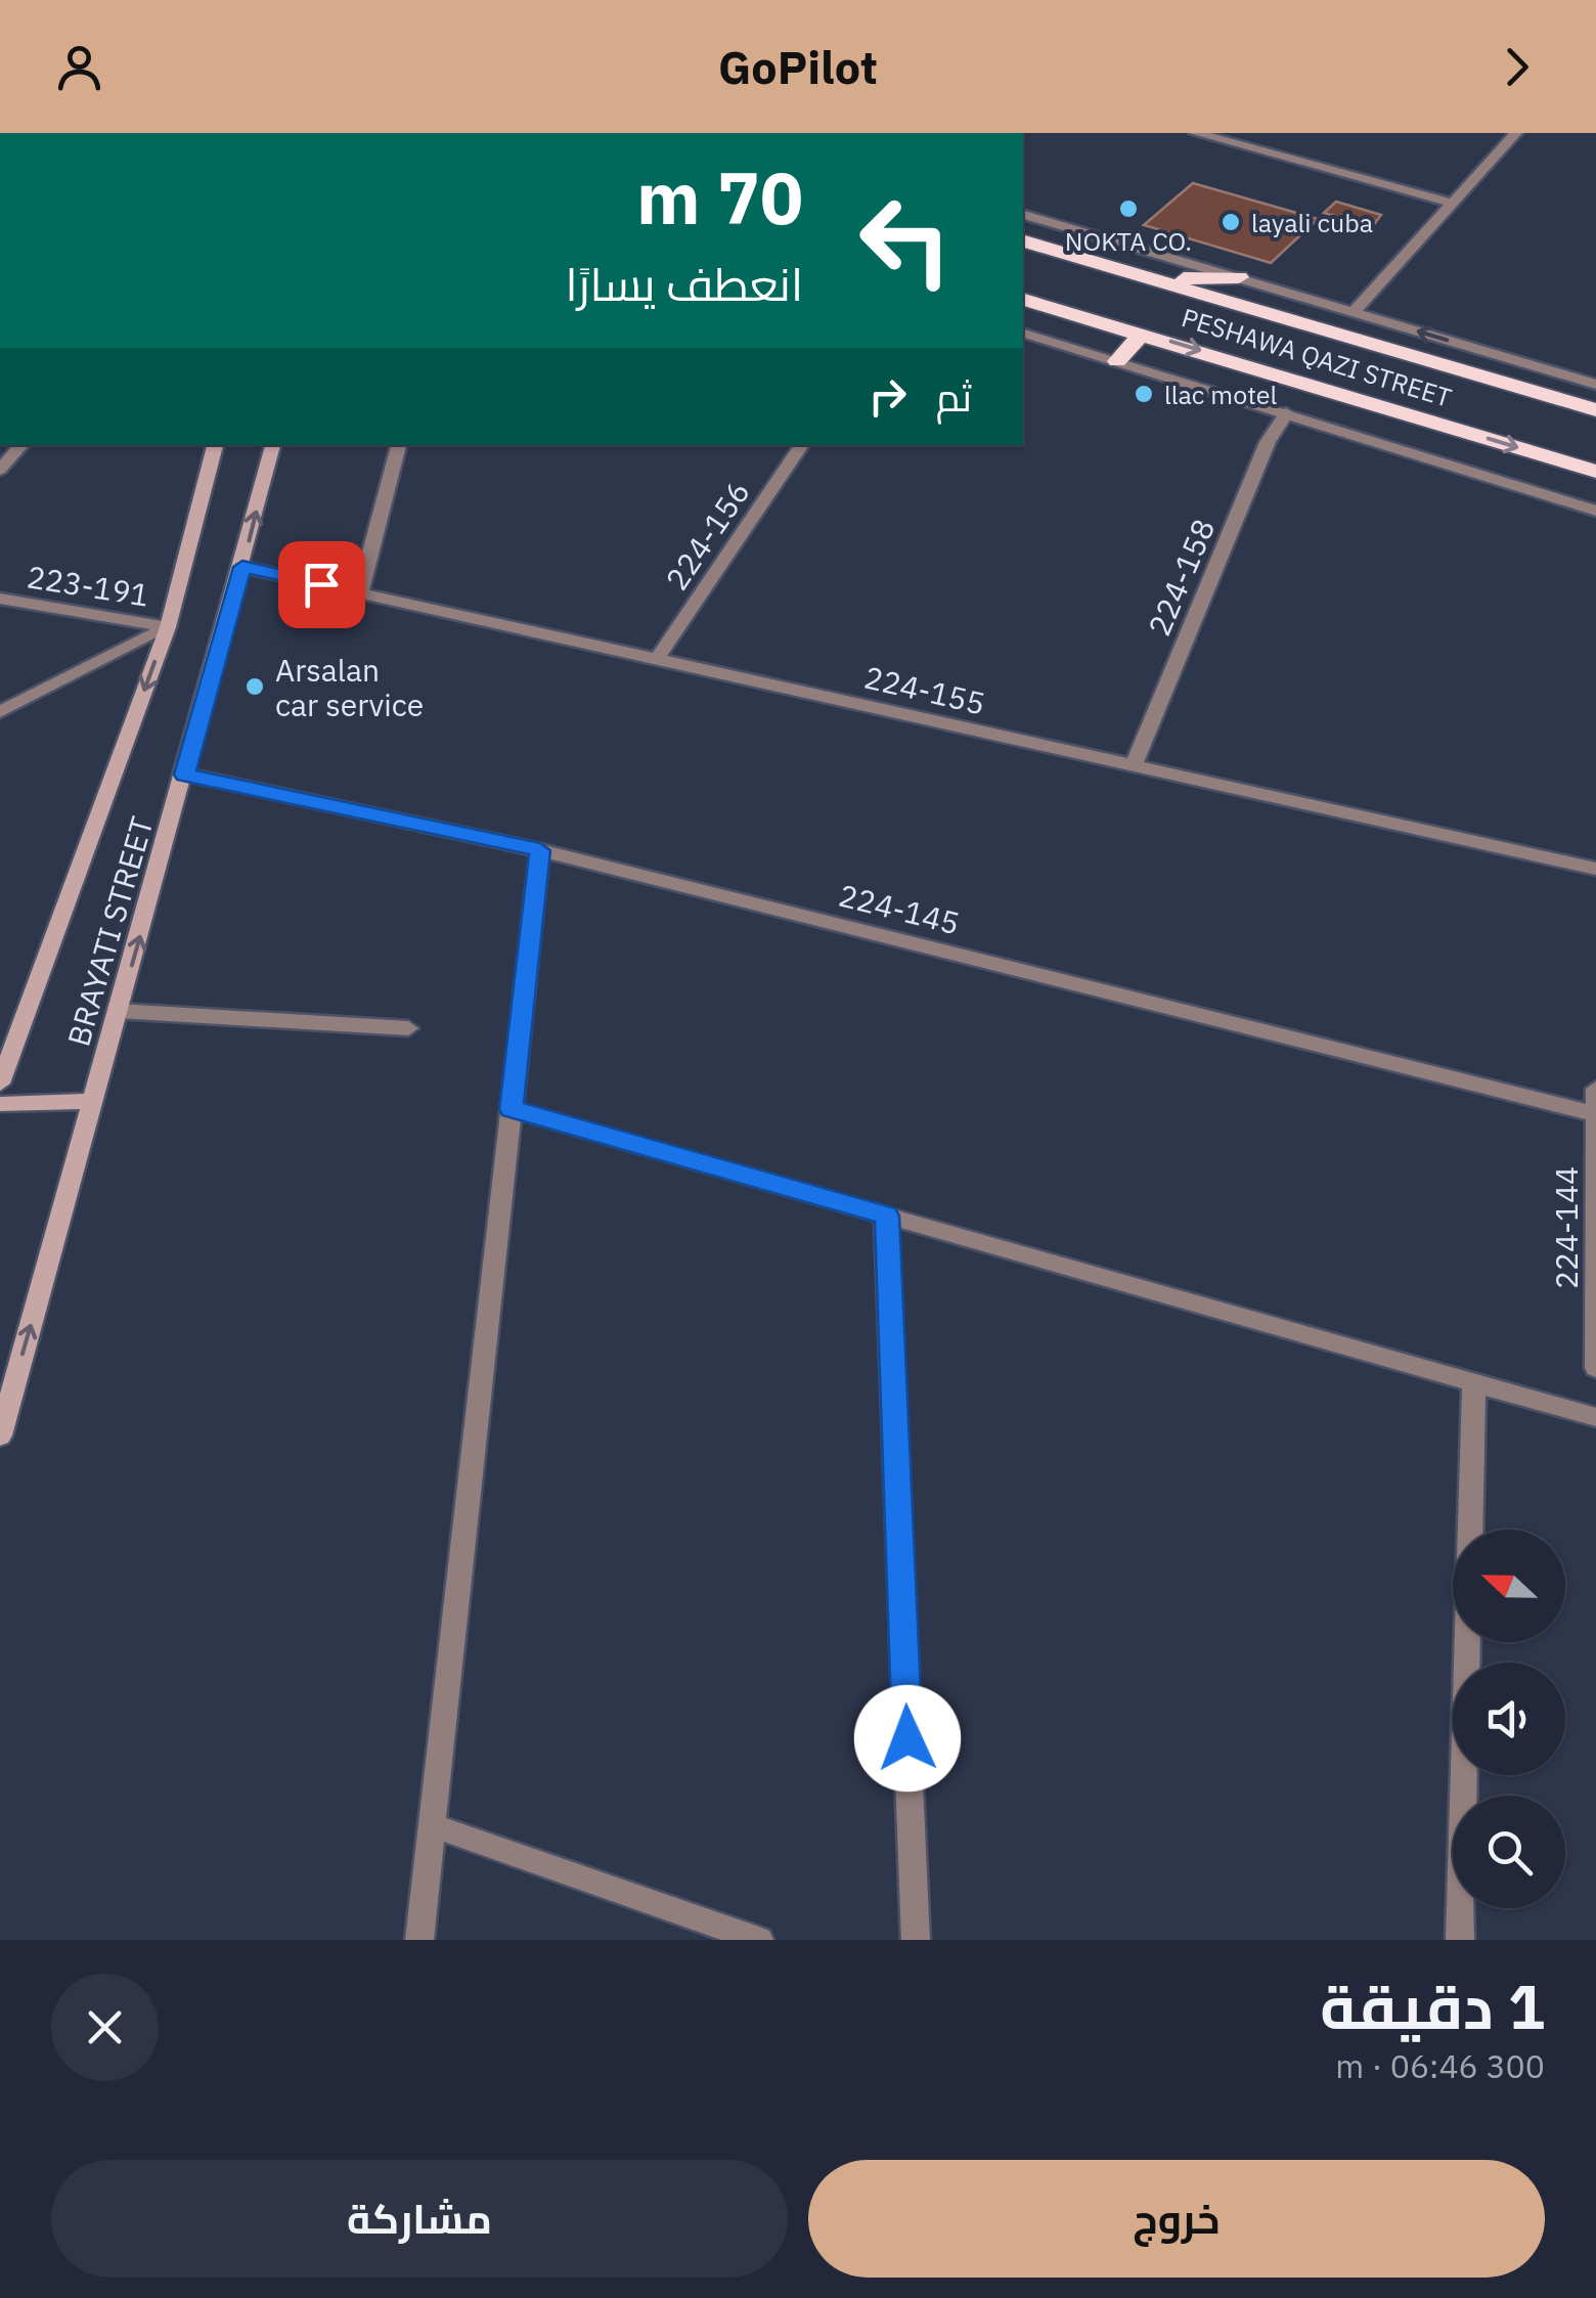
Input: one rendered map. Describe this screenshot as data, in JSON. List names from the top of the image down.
{
  "streets": {
    "highway": ["PESHAWA QAZI STREET"],
    "main road": ["BRAYATI STREET"],
    "street": [
      "224-156",
      "224-158",
      "223-191",
      "224-155",
      "224-145",
      "224-144"
    ]
  },
  "crossings": [
    ["224-156", "224-155"],
    ["224-158", "224-155"],
    ["223-191", "BRAYATI STREET"],
    ["224-155", "BRAYATI STREET"],
    ["224-145", "BRAYATI STREET"],
    ["224-145", "224-144"]
  ],
  "places": [
    "NOKTA CO.",
    "layali cuba",
    "llac motel",
    "Arsalan car service"
  ],
  "north": "left",
  "page": {
    "header": "GoPilot",
    "turn": ["70 m", "انعطف يسارًا"],
    "then": "ثم",
    "heading": ["1 دقيقة", "300 m · 06:46"],
    "buttons": ["خروج", "مشاركة"]
  }
}
